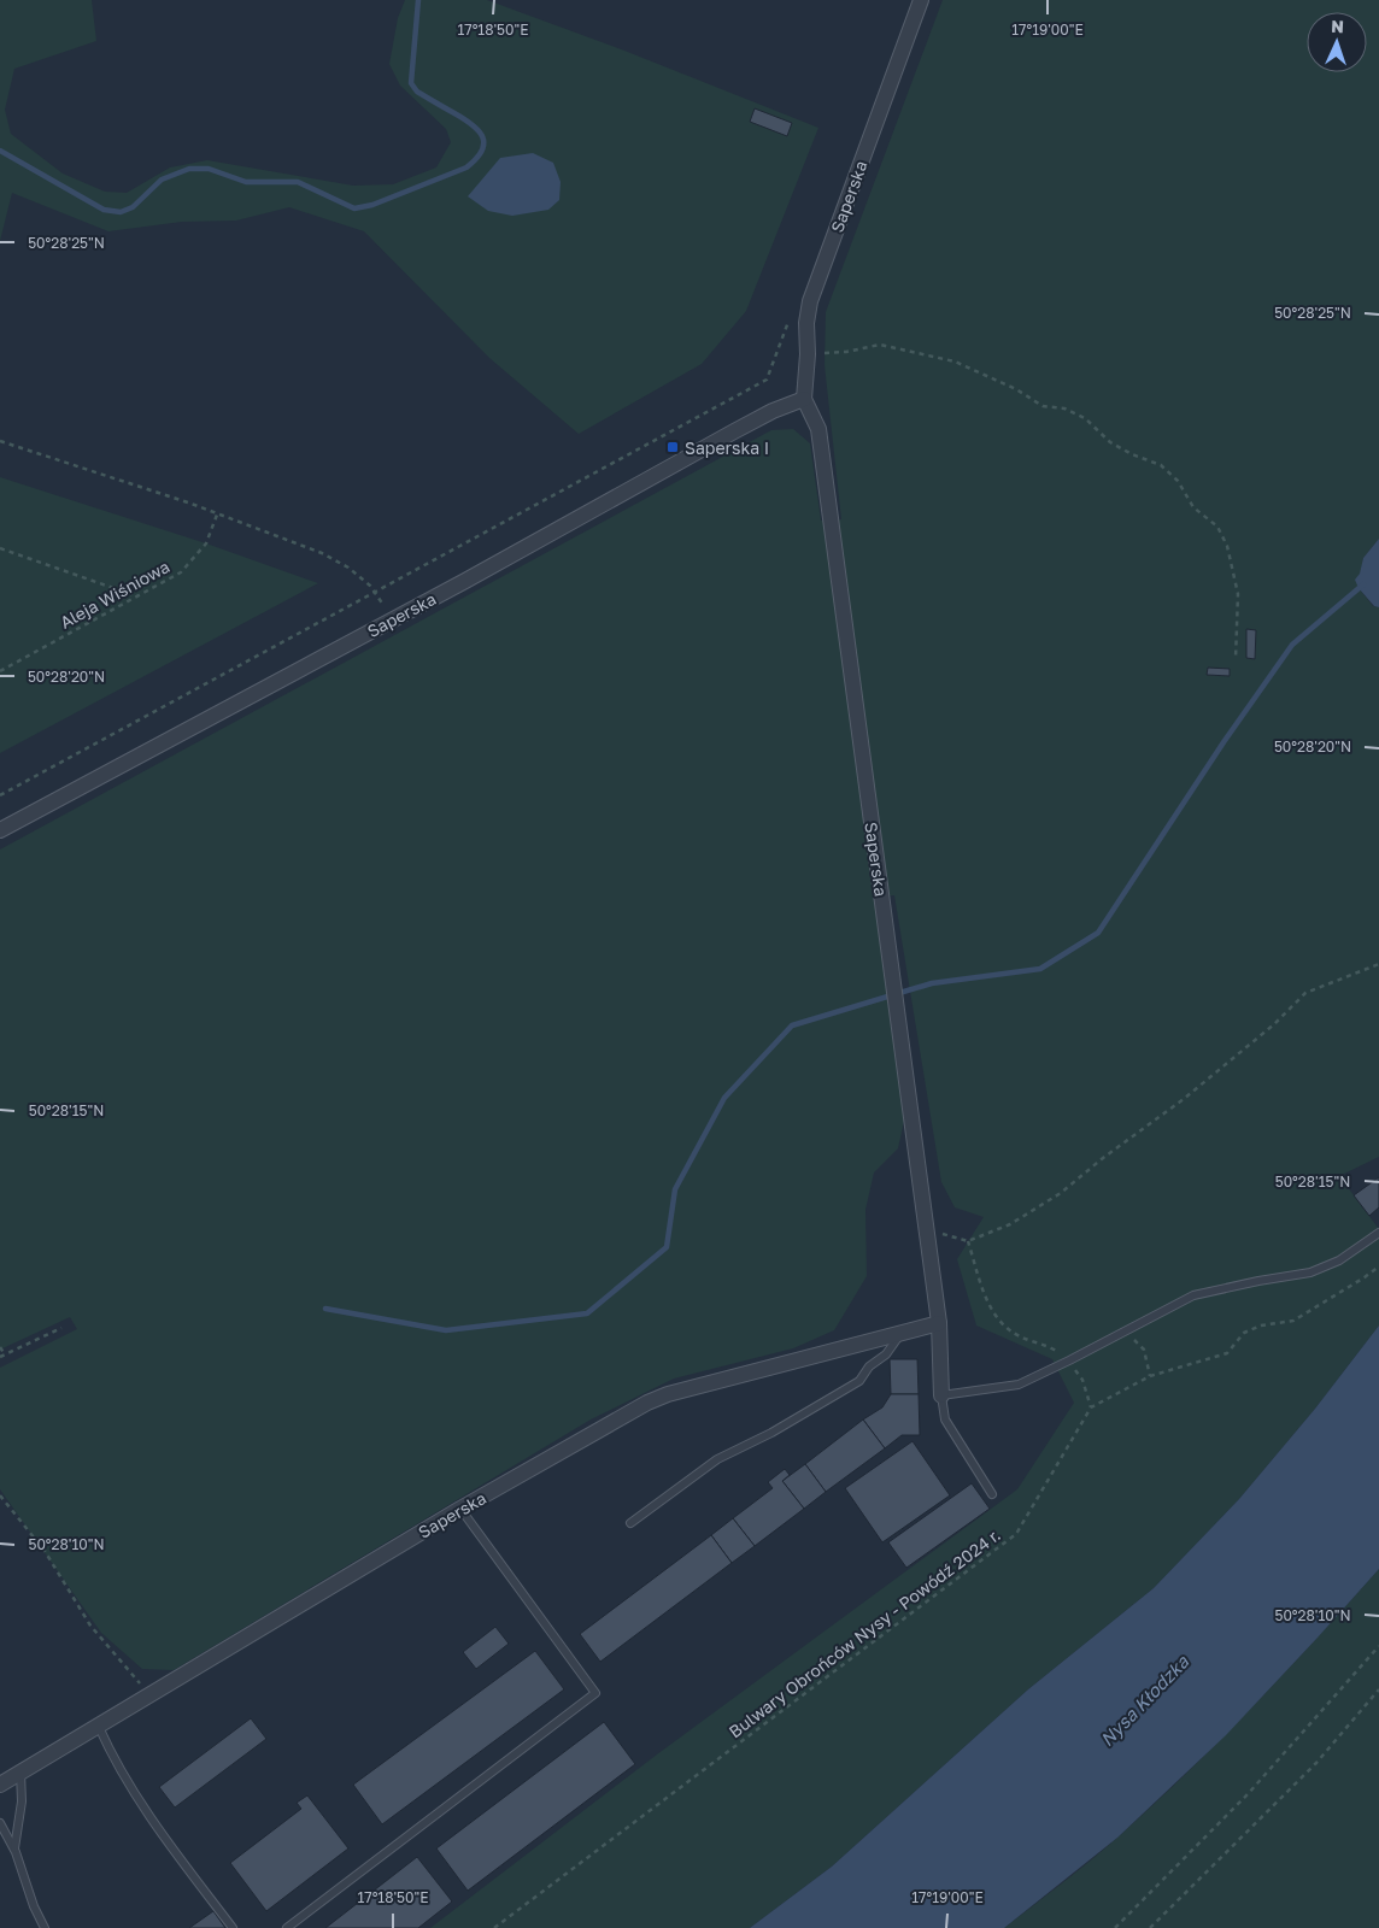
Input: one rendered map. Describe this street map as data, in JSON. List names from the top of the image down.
{
  "streets": {
    "street": ["Saperska"],
    "path": ["Aleja Wiśniowa", "Bulwary Obrońców Nysy - Powódź 2024 r."]
  },
  "water": ["Nysa Kłodzka"],
  "places": {
    "transit": ["Saperska I"]
  },
  "north": "top",
  "coordinates": [
    "17°18'50\"E",
    "17°19'00\"E",
    "50°28'25\"N",
    "50°28'20\"N",
    "50°28'15\"N",
    "50°28'10\"N"
  ]
}
